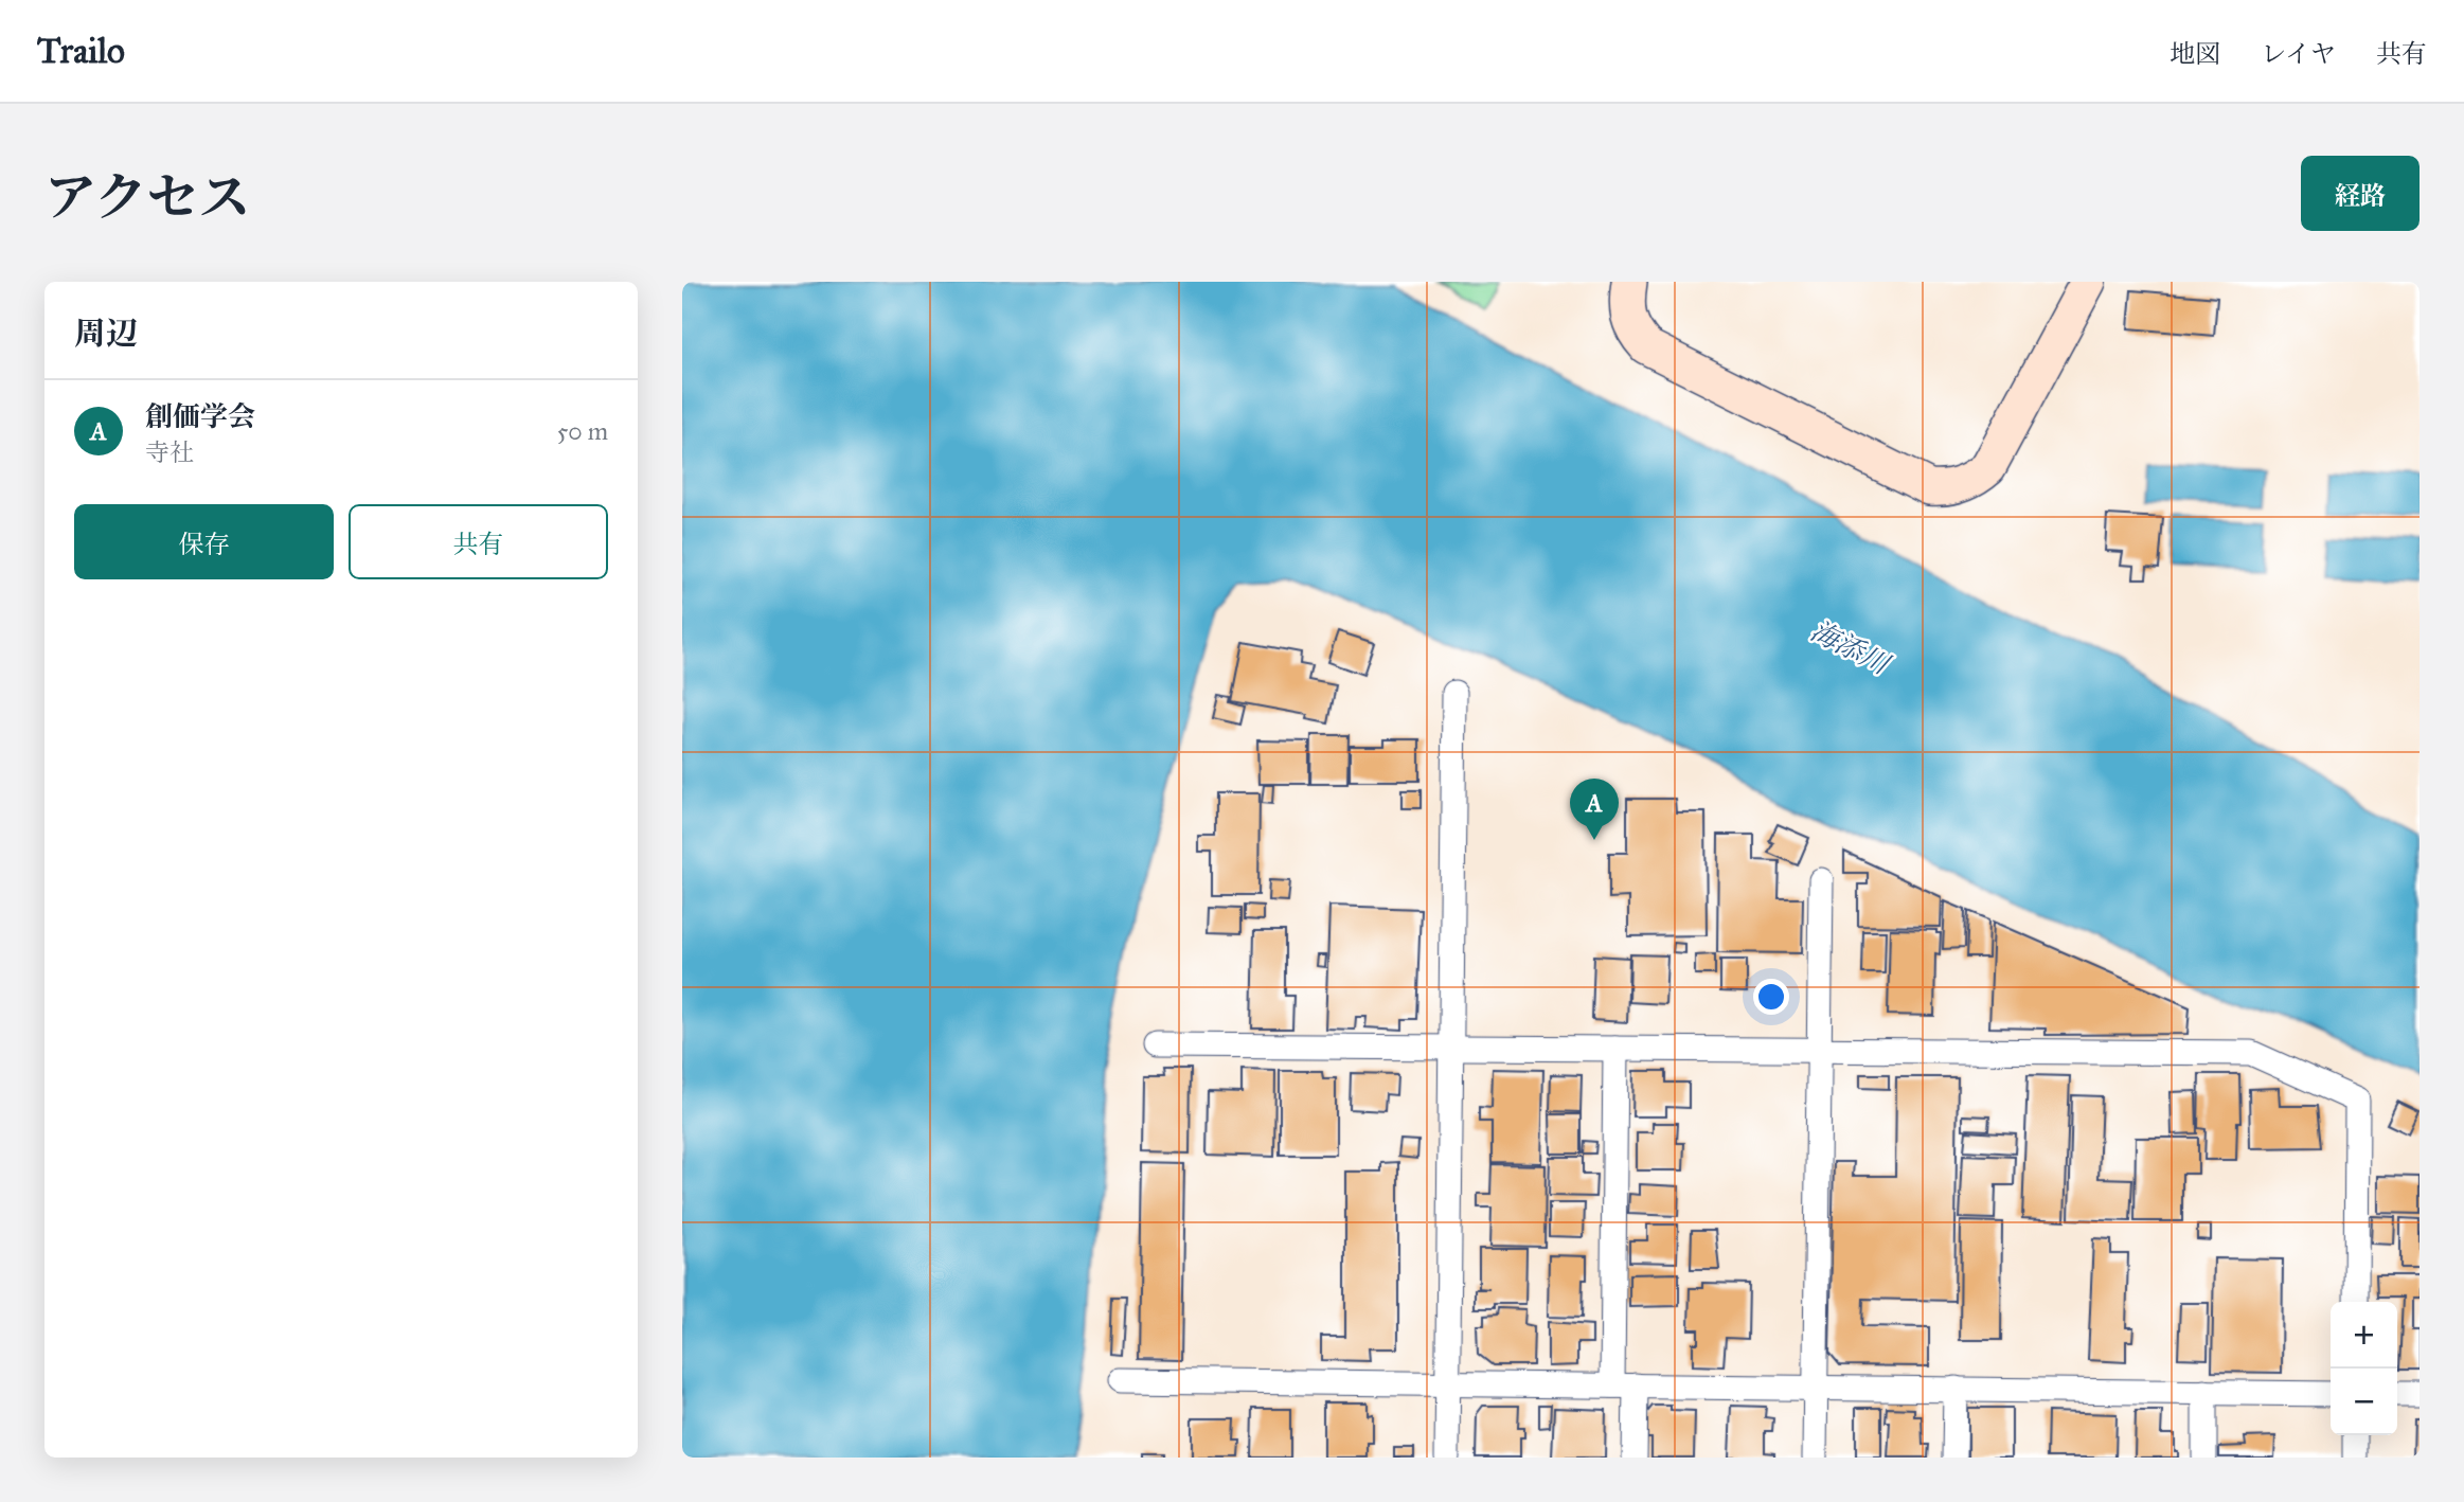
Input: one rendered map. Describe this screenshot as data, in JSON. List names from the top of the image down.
{
  "water": ["海添川"],
  "page": {
    "header": "Trailo",
    "nav": ["地図", "レイヤ", "共有"],
    "title": "アクセス",
    "buttons": [
      "経路",
      ["保存", "共有"]
    ],
    "heading": "周辺",
    "list": [
      {
        "mark": "A",
        "name": "創価学会",
        "note": "寺社",
        "value": "50 m"
      }
    ],
    "pins": "A",
    "map_buttons": ["+", "−"]
  }
}
